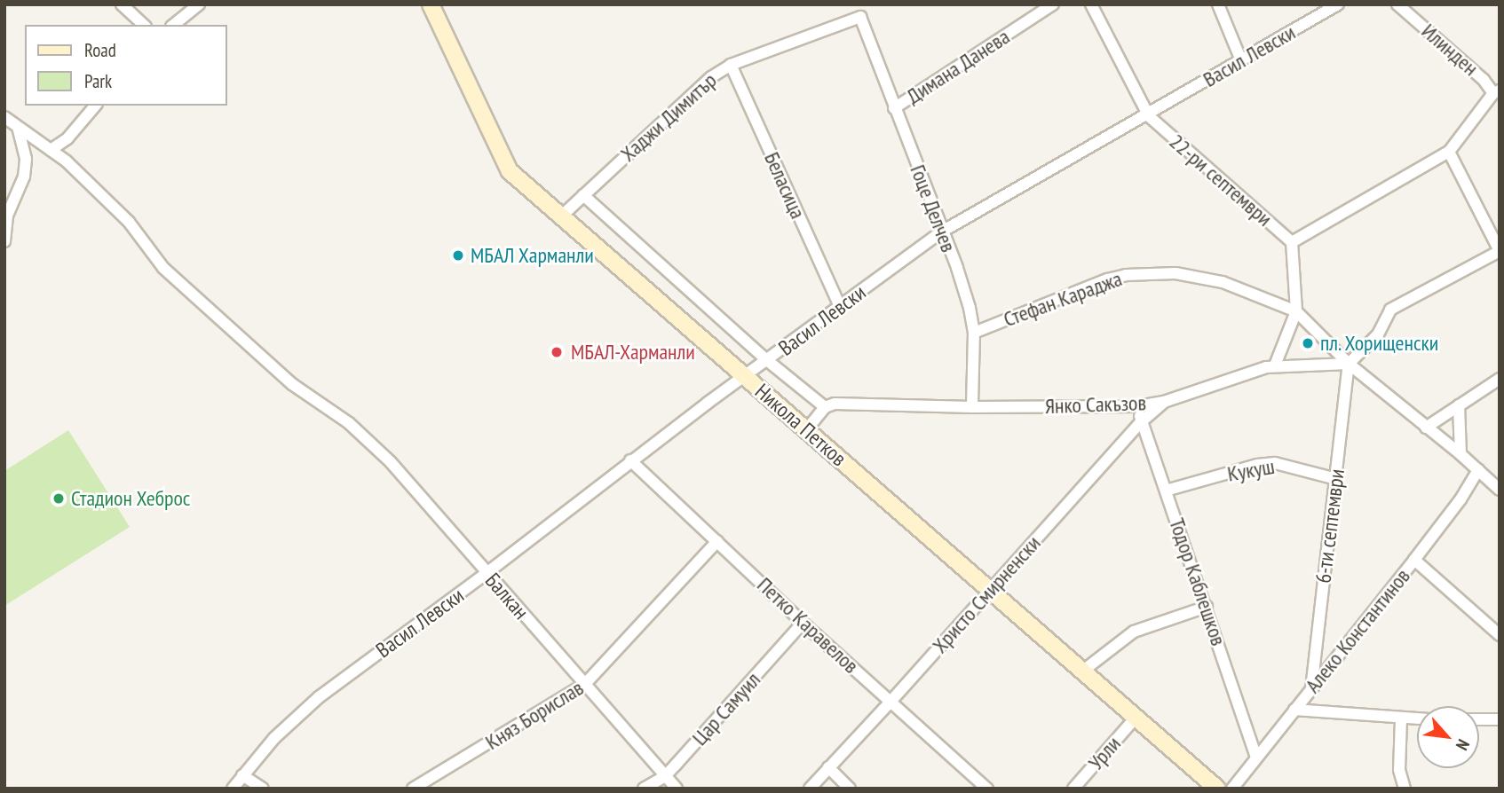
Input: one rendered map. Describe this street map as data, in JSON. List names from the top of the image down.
{
  "streets": {
    "street": [
      "Илинден",
      "Васил Левски",
      "Димана Данева",
      "Хаджи Димитър",
      "22-ри септември",
      "Беласица",
      "Гоце Делчев",
      "Стефан Караджа",
      "Янко Сакъзов",
      "Никола Петков",
      "Кукуш",
      "6-ти септември",
      "Тодор Каблешков",
      "Христо Смирненски",
      "Балкан",
      "Петко Каравелов",
      "Алеко Константинов",
      "Цар Самуил",
      "Княз Борислав",
      "Урли"
    ]
  },
  "crossings": [
    ["Васил Левски", "22-ри септември"],
    ["Васил Левски", "Беласица"],
    ["Васил Левски", "Гоце Делчев"],
    ["Васил Левски", "Никола Петков"],
    ["Васил Левски", "Балкан"],
    ["Васил Левски", "Петко Каравелов"],
    ["Димана Данева", "Гоце Делчев"],
    ["Хаджи Димитър", "Беласица"],
    ["Хаджи Димитър", "Гоце Делчев"],
    ["Хаджи Димитър", "Никола Петков"],
    ["22-ри септември", "Стефан Караджа"],
    ["22-ри септември", "Янко Сакъзов"],
    ["Гоце Делчев", "Стефан Караджа"],
    ["Гоце Делчев", "Янко Сакъзов"],
    ["Стефан Караджа", "Янко Сакъзов"],
    ["Стефан Караджа", "6-ти септември"],
    ["Янко Сакъзов", "6-ти септември"],
    ["Янко Сакъзов", "Тодор Каблешков"],
    ["Янко Сакъзов", "Христо Смирненски"],
    ["Никола Петков", "Христо Смирненски"],
    ["Никола Петков", "Урли"],
    ["Кукуш", "6-ти септември"],
    ["Кукуш", "Тодор Каблешков"],
    ["6-ти септември", "Алеко Константинов"],
    ["Тодор Каблешков", "Христо Смирненски"],
    ["Тодор Каблешков", "Алеко Константинов"],
    ["Христо Смирненски", "Петко Каравелов"],
    ["Балкан", "Цар Самуил"],
    ["Балкан", "Княз Борислав"],
    ["Петко Каравелов", "Цар Самуил"],
    ["Петко Каравелов", "Княз Борислав"]
  ],
  "places": [
    "МБАЛ Харманли",
    "пл. Хорищенски",
    "МБАЛ-Харманли",
    "Стадион Хеброс"
  ],
  "legend": ["Road", "Park"],
  "north": "bottom right"
}
